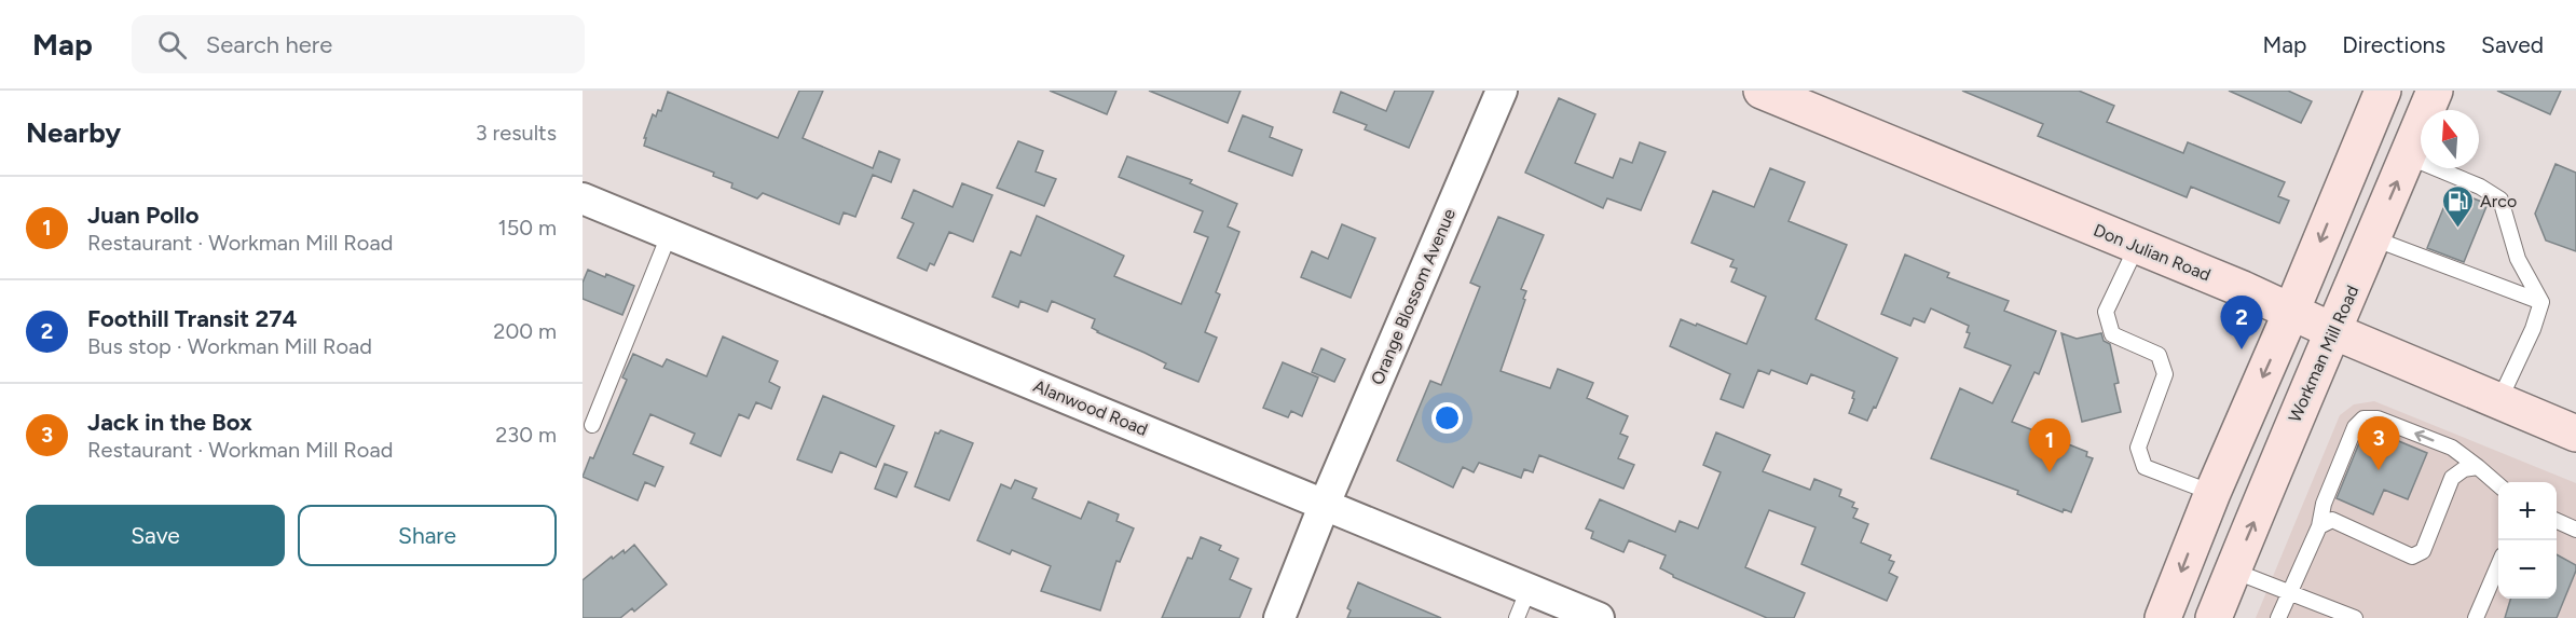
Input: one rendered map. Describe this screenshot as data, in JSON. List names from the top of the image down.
{
  "streets": {
    "main road": ["Don Julian Road", "Workman Mill Road"],
    "street": ["Orange Blossom Avenue", "Alanwood Road"]
  },
  "crossings": [
    ["Don Julian Road", "Workman Mill Road"],
    ["Orange Blossom Avenue", "Alanwood Road"]
  ],
  "places": {
    "fuel station": ["Arco"]
  },
  "north": "top",
  "page": {
    "header": "Map",
    "search": "Search here",
    "nav": ["Map", "Directions", "Saved"],
    "heading": ["Nearby", "3 results"],
    "list": [
      {
        "mark": "1",
        "name": "Juan Pollo",
        "note": "Restaurant · Workman Mill Road",
        "value": "150 m"
      },
      {
        "mark": "2",
        "name": "Foothill Transit 274",
        "note": "Bus stop · Workman Mill Road",
        "value": "200 m"
      },
      {
        "mark": "3",
        "name": "Jack in the Box",
        "note": "Restaurant · Workman Mill Road",
        "value": "230 m"
      }
    ],
    "pins": ["2", "3", "1"],
    "map_buttons": ["+", "−"],
    "buttons": ["Save", "Share"]
  }
}
